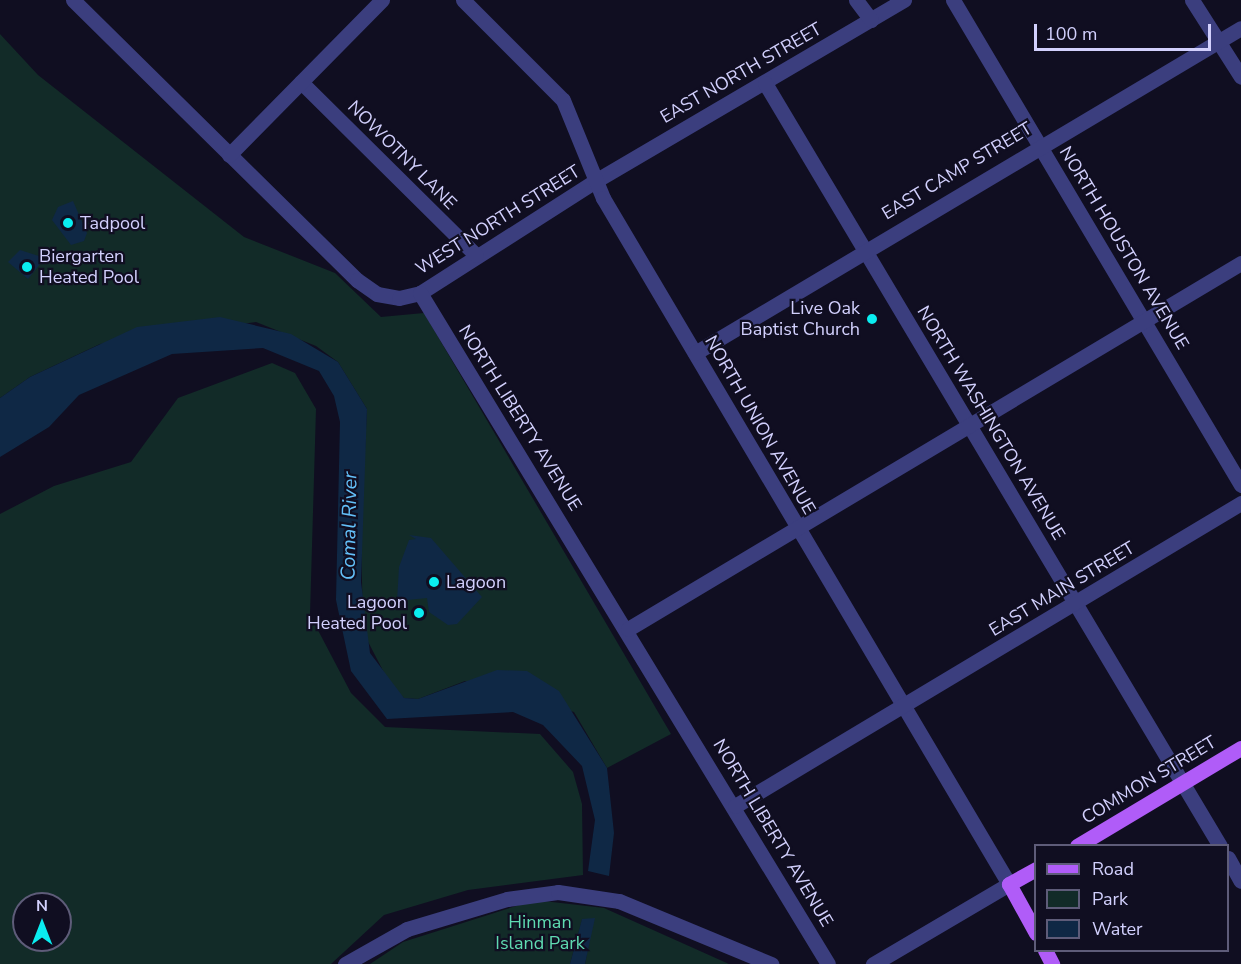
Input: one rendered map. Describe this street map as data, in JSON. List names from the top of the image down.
{
  "streets": {
    "main road": ["COMMON STREET"],
    "street": [
      "EAST NORTH STREET",
      "NOWOTNY LANE",
      "EAST CAMP STREET",
      "WEST NORTH STREET",
      "NORTH HOUSTON AVENUE",
      "NORTH LIBERTY AVENUE",
      "NORTH WASHINGTON AVENUE",
      "NORTH UNION AVENUE",
      "EAST MAIN STREET"
    ]
  },
  "crossings": [
    ["EAST NORTH STREET", "WEST NORTH STREET"],
    ["EAST NORTH STREET", "NORTH WASHINGTON AVENUE"],
    ["EAST NORTH STREET", "NORTH UNION AVENUE"],
    ["NOWOTNY LANE", "WEST NORTH STREET"],
    ["EAST CAMP STREET", "NORTH HOUSTON AVENUE"],
    ["EAST CAMP STREET", "NORTH WASHINGTON AVENUE"],
    ["EAST CAMP STREET", "NORTH UNION AVENUE"],
    ["WEST NORTH STREET", "NORTH LIBERTY AVENUE"],
    ["WEST NORTH STREET", "NORTH UNION AVENUE"],
    ["NORTH LIBERTY AVENUE", "EAST MAIN STREET"],
    ["NORTH WASHINGTON AVENUE", "EAST MAIN STREET"],
    ["NORTH WASHINGTON AVENUE", "COMMON STREET"],
    ["NORTH UNION AVENUE", "EAST MAIN STREET"]
  ],
  "water": ["Comal River"],
  "parks": ["Hinman Island Park"],
  "places": [
    "Tadpool",
    "Biergarten Heated Pool",
    "Live Oak Baptist Church",
    "Lagoon",
    "Lagoon Heated Pool"
  ],
  "legend": ["Road", "Park", "Water"],
  "scale_bar": "100 m",
  "north": "top"
}
